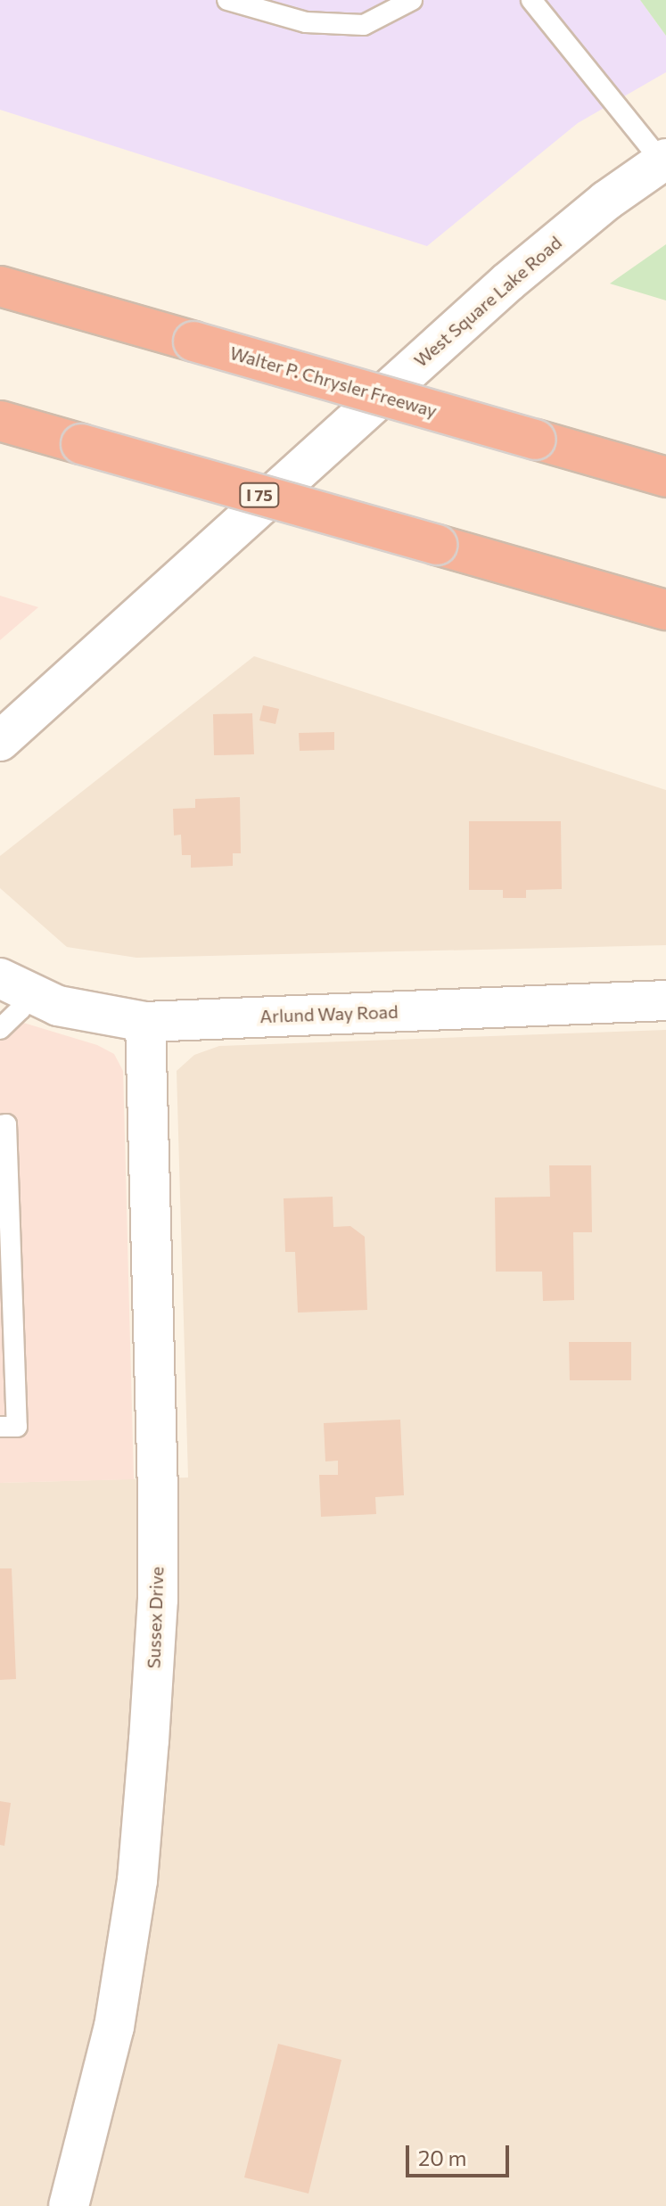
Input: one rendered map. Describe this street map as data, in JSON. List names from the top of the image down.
{
  "streets": {
    "highway": ["Walter P. Chrysler Freeway", "I 75"],
    "street": ["West Square Lake Road", "Arlund Way Road", "Sussex Drive"]
  },
  "crossings": [
    ["Arlund Way Road", "Sussex Drive"]
  ],
  "scale_bar": "20 m"
}
